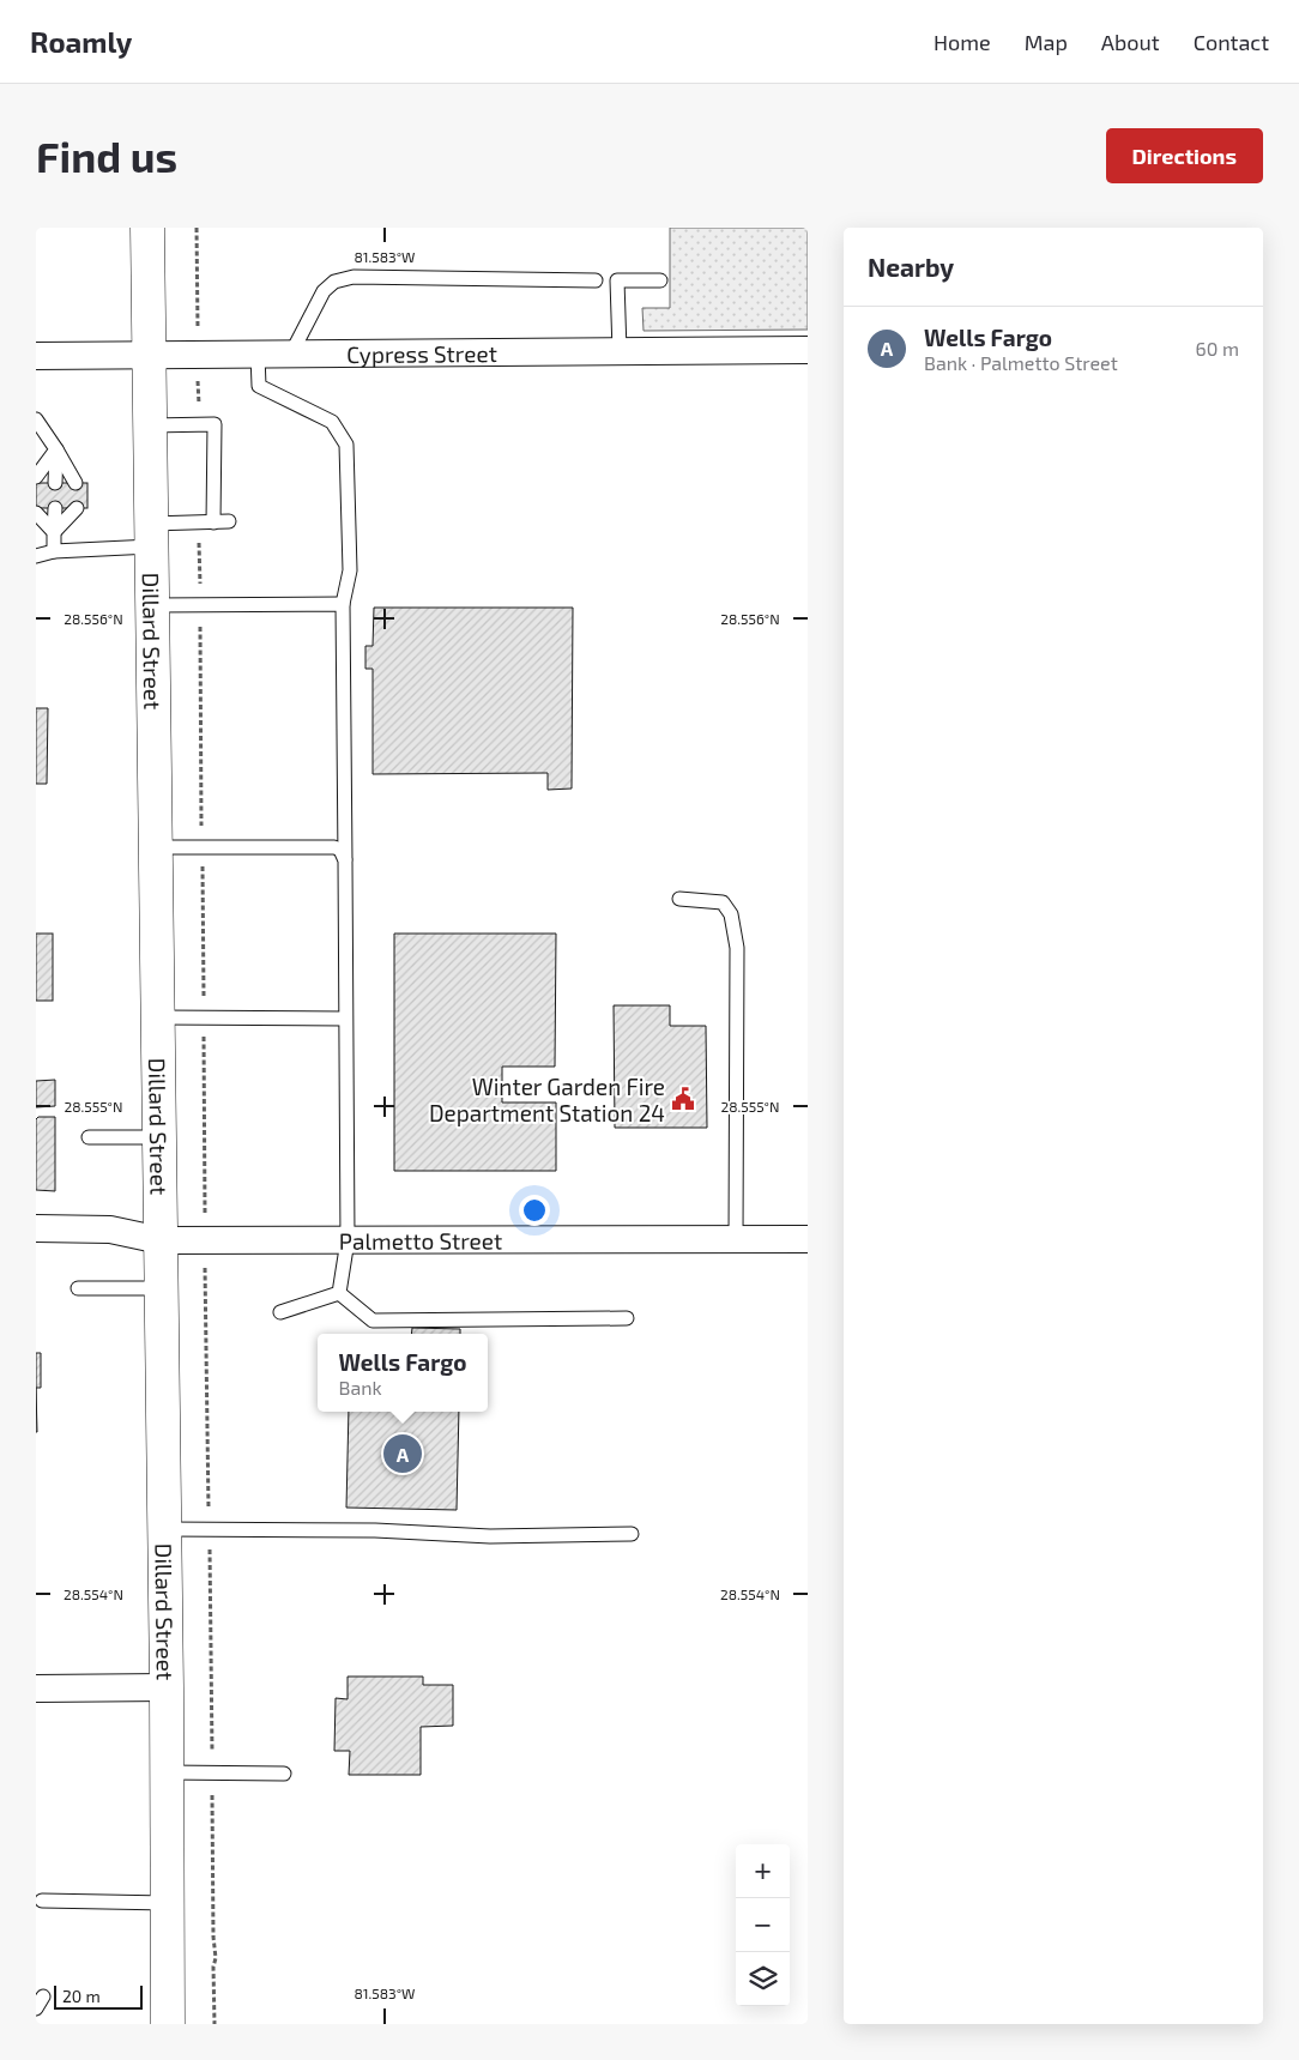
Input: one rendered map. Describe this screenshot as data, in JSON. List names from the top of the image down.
{
  "streets": {
    "main road": ["Dillard Street"],
    "street": ["Cypress Street", "Palmetto Street"]
  },
  "crossings": [
    ["Cypress Street", "Dillard Street"],
    ["Dillard Street", "Palmetto Street"]
  ],
  "places": {
    "public building": ["Winter Garden Fire Department Station 24"]
  },
  "scale_bar": "20 m",
  "page": {
    "header": "Roamly",
    "nav": [
      "Home",
      "Map",
      "About",
      "Contact"
    ],
    "buttons": "Directions",
    "title": "Find us",
    "heading": "Nearby",
    "list": [
      {
        "mark": "A",
        "name": "Wells Fargo",
        "note": "Bank · Palmetto Street",
        "value": "60 m"
      }
    ],
    "popup": ["Wells Fargo", "Bank"],
    "pins": "A",
    "map_buttons": ["+", "−"],
    "scale": "20 m"
  },
  "coordinates": [
    "81.583°W",
    "28.556°N",
    "28.555°N",
    "28.554°N"
  ]
}
